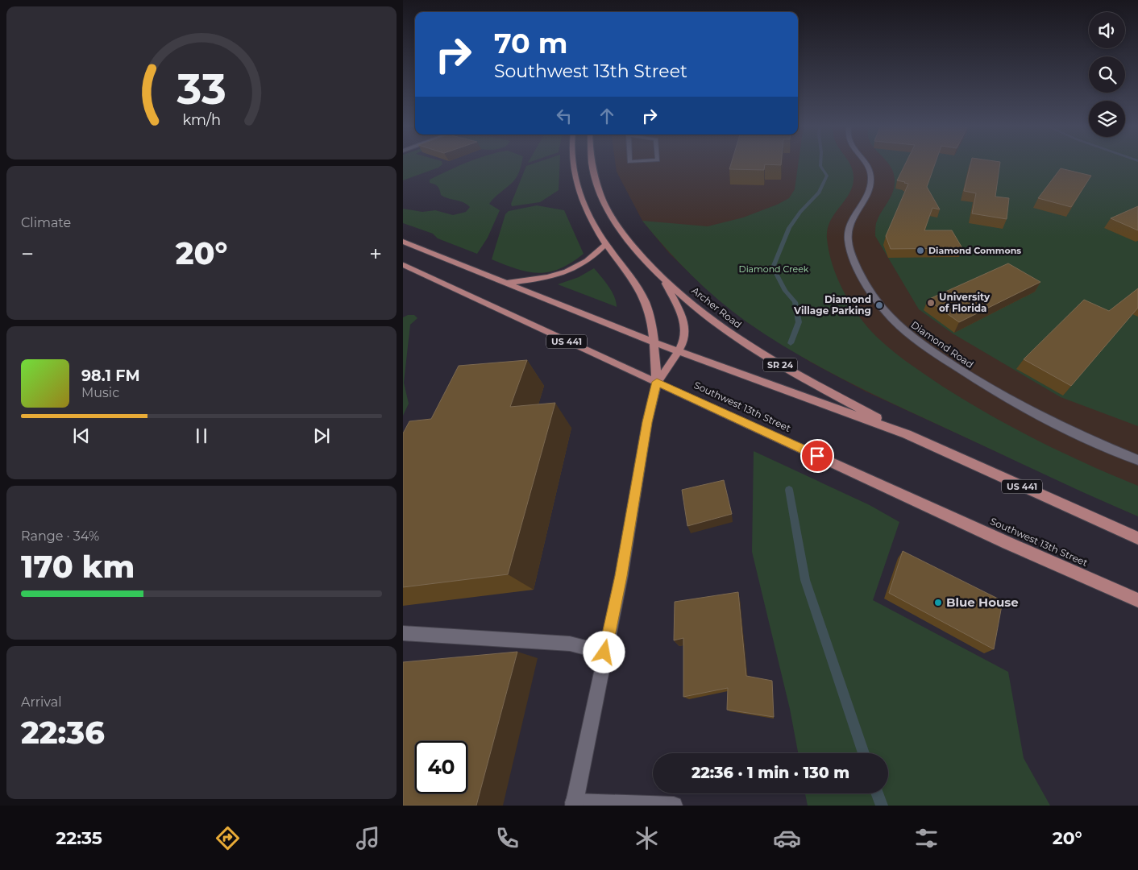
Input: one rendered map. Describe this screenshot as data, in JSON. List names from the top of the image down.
{
  "streets": {
    "main road": [
      "Archer Road",
      "US 441",
      "SR 24",
      "Southwest 13th Street"
    ],
    "street": ["Diamond Road"]
  },
  "crossings": [
    ["Archer Road", "US 441"],
    ["Archer Road", "Southwest 13th Street"]
  ],
  "parks": ["Diamond Creek"],
  "places": [
    "Diamond Commons",
    "University of Florida",
    "Diamond Village Parking",
    "Blue House"
  ],
  "page": {
    "turn": ["70 m", "Southwest 13th Street"],
    "tile": [
      "Climate",
      ["Range · 34%", "170 km"],
      ["Arrival", "22:36"]
    ],
    "heat": ["−", "20°", "+"],
    "song": ["98.1 FM", "Music"],
    "limit": "40",
    "trip": "22:36 · 1 min · 130 m",
    "tabs": ["22:35", "20°"],
    "gauge": ["33", "km/h"]
  }
}
